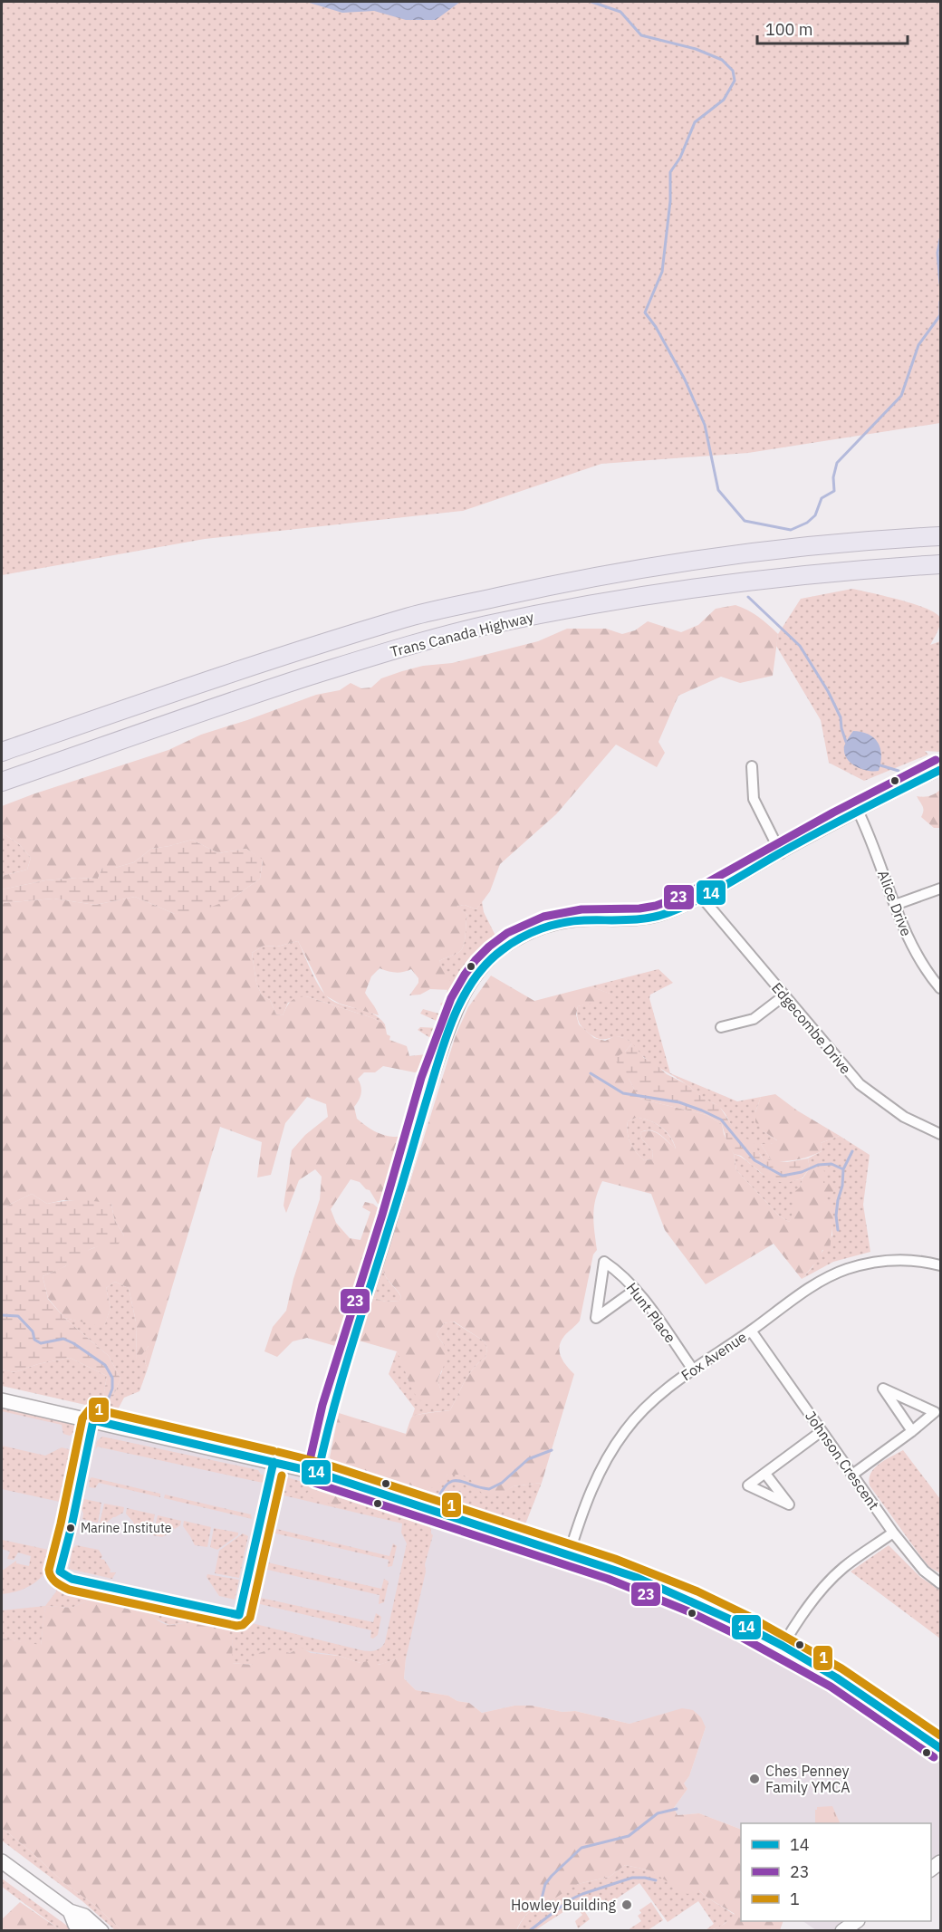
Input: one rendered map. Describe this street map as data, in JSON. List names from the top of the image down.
{
  "streets": {
    "highway": ["Trans Canada Highway"],
    "street": [
      "Alice Drive",
      "Edgecombe Drive",
      "Hunt Place",
      "Fox Avenue",
      "Johnson Crescent"
    ]
  },
  "crossings": [
    ["Hunt Place", "Fox Avenue"],
    ["Fox Avenue", "Johnson Crescent"]
  ],
  "places": ["Marine Institute", "Ches Penney Family YMCA", "Howley Building"],
  "lines": ["transit line 23", "transit line 14", "transit line 1"],
  "legend": ["14", "23", "1"],
  "scale_bar": "100 m"
}
